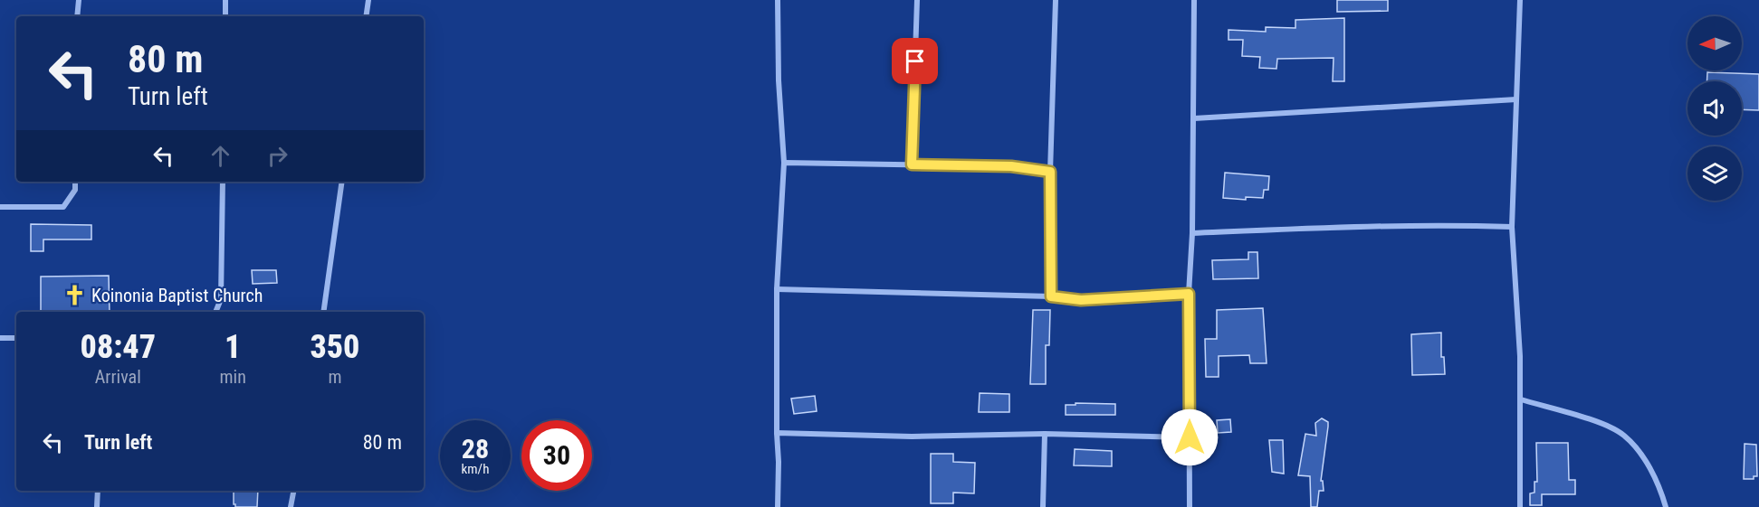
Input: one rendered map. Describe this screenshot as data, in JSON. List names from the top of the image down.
{
  "places": {
    "church": ["Koinonia Baptist Church"]
  },
  "north": "left",
  "page": {
    "turn": ["80 m", "Turn left"],
    "eta": [
      "08:47",
      "Arrival",
      "1",
      "min",
      "350",
      "m"
    ],
    "list": [
      {
        "name": "Turn left",
        "value": "80 m"
      }
    ],
    "speed": "28 km/h",
    "limit": "30"
  }
}
